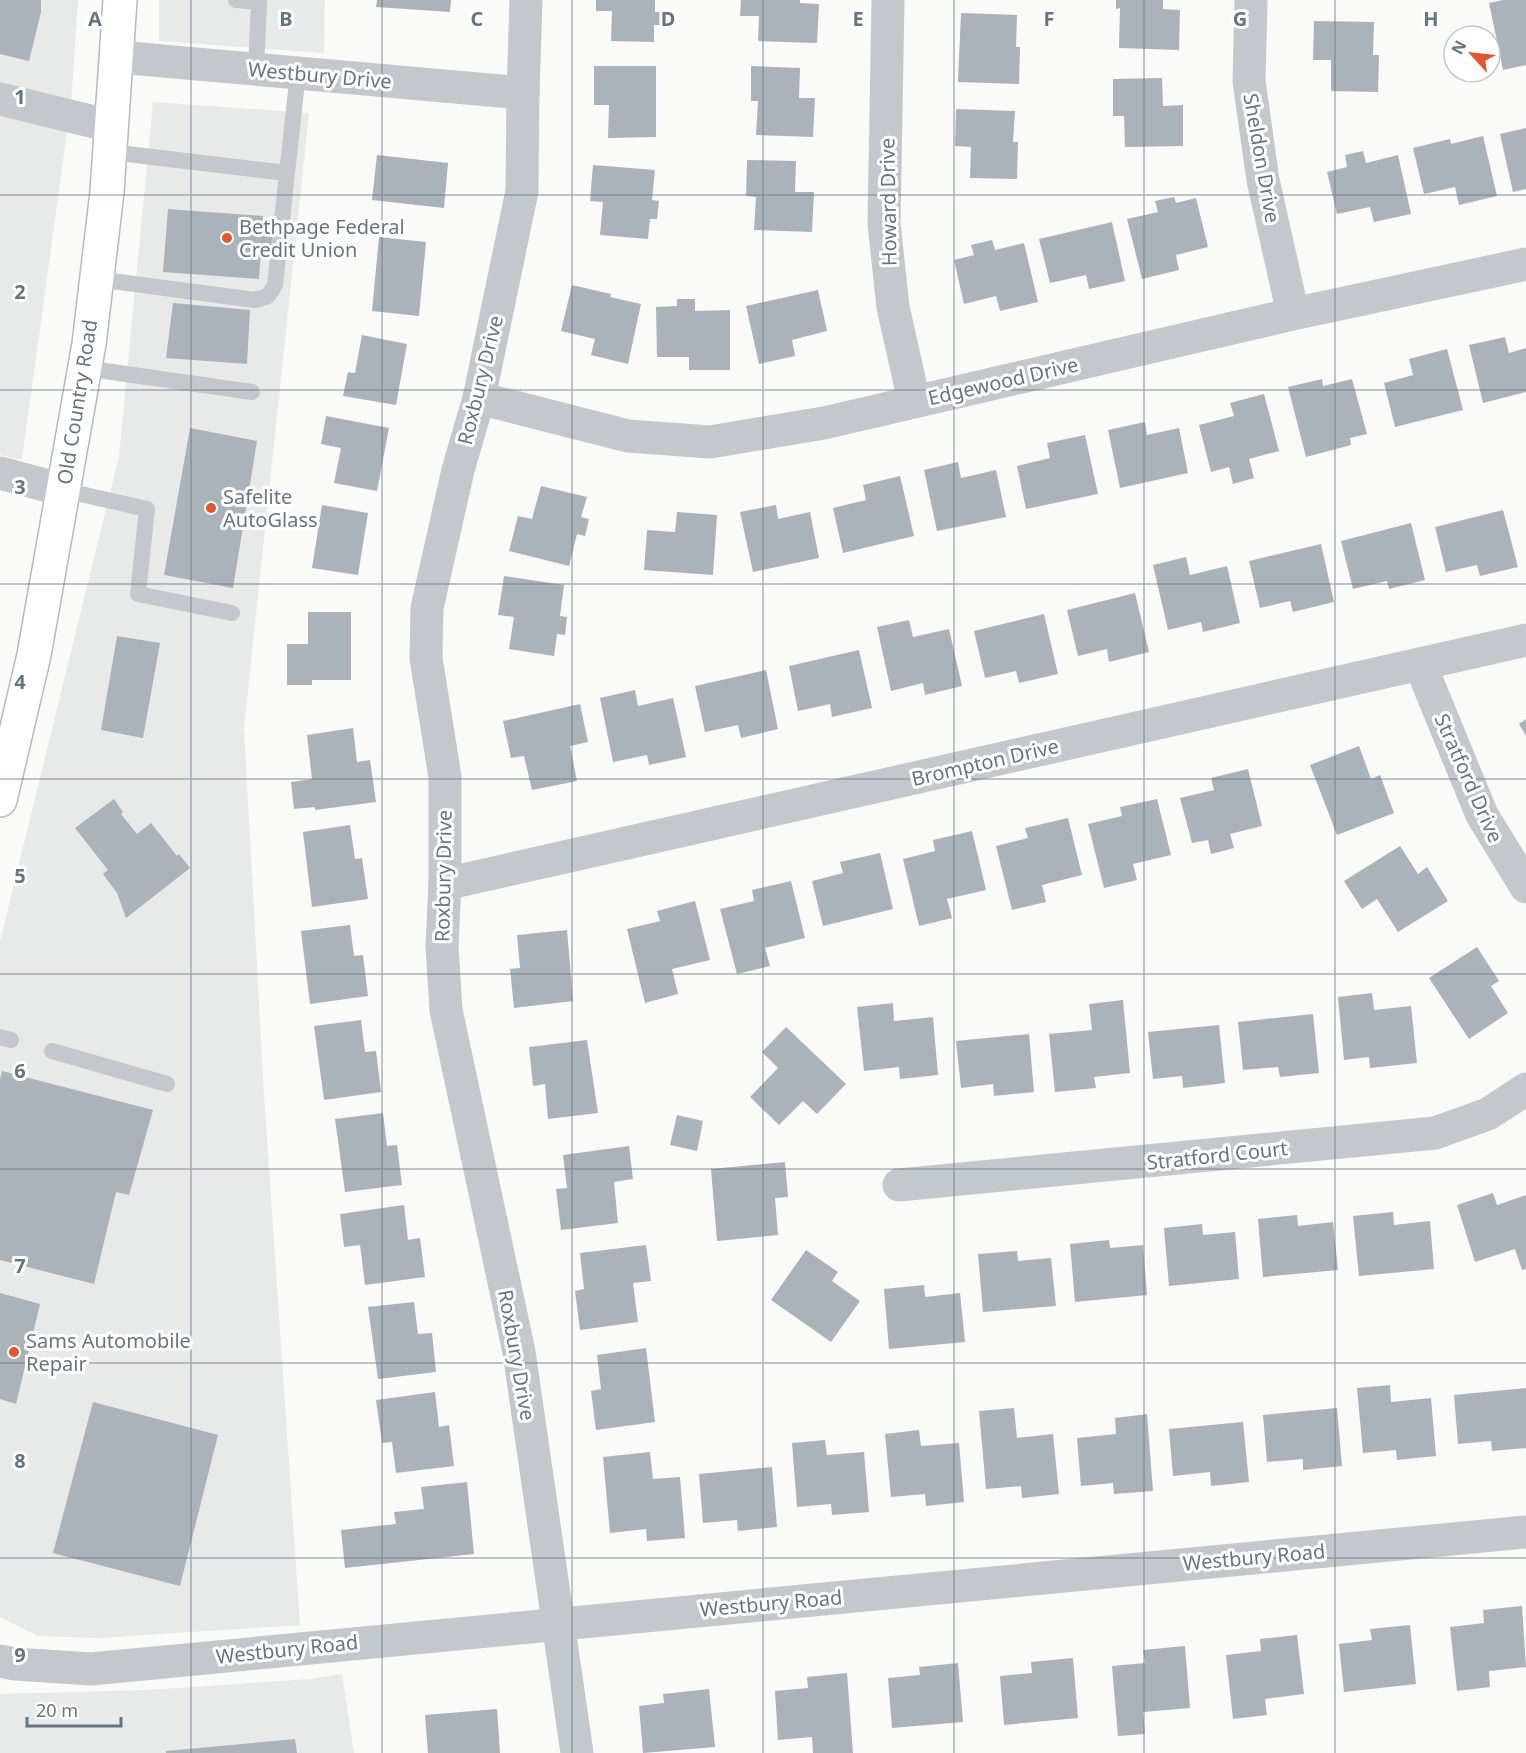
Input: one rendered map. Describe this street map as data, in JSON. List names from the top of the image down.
{
  "streets": {
    "main road": ["Old Country Road"],
    "street": [
      "Westbury Drive",
      "Sheldon Drive",
      "Howard Drive",
      "Roxbury Drive",
      "Edgewood Drive",
      "Brompton Drive",
      "Stratford Drive",
      "Stratford Court",
      "Westbury Road"
    ]
  },
  "crossings": [
    ["Westbury Drive", "Roxbury Drive"],
    ["Westbury Drive", "Old Country Road"],
    ["Sheldon Drive", "Edgewood Drive"],
    ["Howard Drive", "Edgewood Drive"],
    ["Roxbury Drive", "Edgewood Drive"],
    ["Roxbury Drive", "Brompton Drive"],
    ["Roxbury Drive", "Westbury Road"],
    ["Brompton Drive", "Stratford Drive"]
  ],
  "places": ["Bethpage Federal Credit Union", "Safelite AutoGlass", "Sams Automobile Repair"],
  "scale_bar": "20 m",
  "north": "top left",
  "grid": {
    "columns": [
      "A",
      "B",
      "C",
      "D",
      "E",
      "F",
      "G",
      "H"
    ],
    "rows": [
      "1",
      "2",
      "3",
      "4",
      "5",
      "6",
      "7",
      "8",
      "9"
    ]
  }
}
